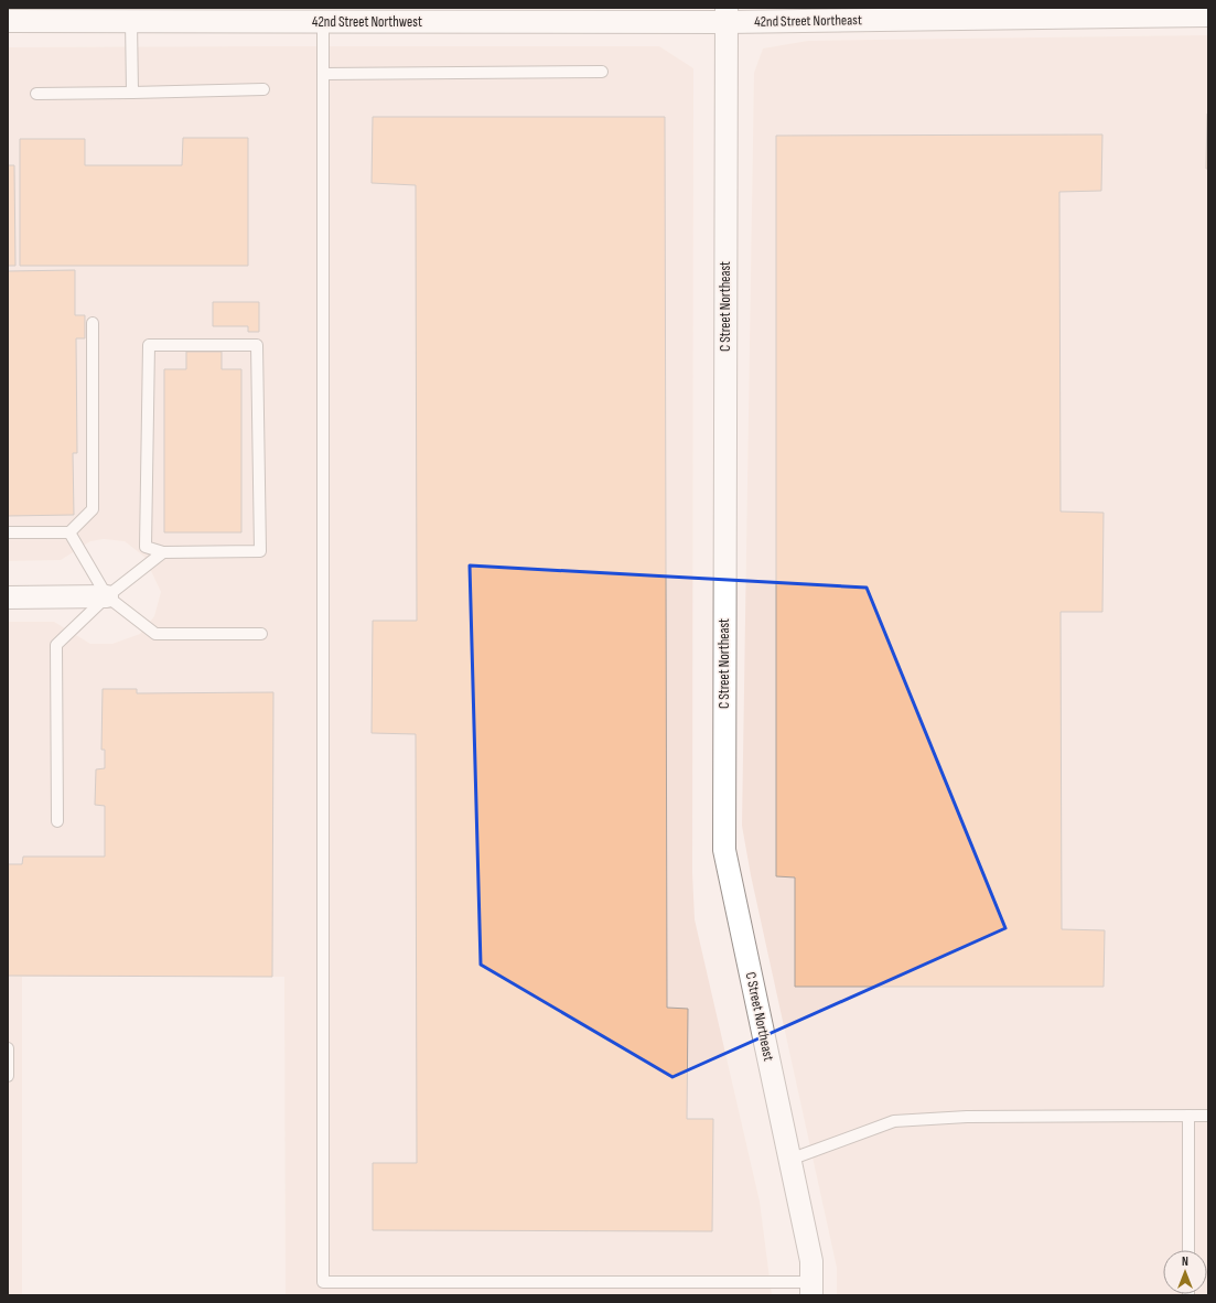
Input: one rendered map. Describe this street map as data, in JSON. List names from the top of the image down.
{
  "streets": {
    "street": ["42nd Street Northeast", "42nd Street Northwest", "C Street Northeast"]
  },
  "crossings": [
    ["42nd Street Northeast", "42nd Street Northwest"],
    ["42nd Street Northeast", "C Street Northeast"],
    ["42nd Street Northwest", "C Street Northeast"]
  ],
  "north": "top"
}
